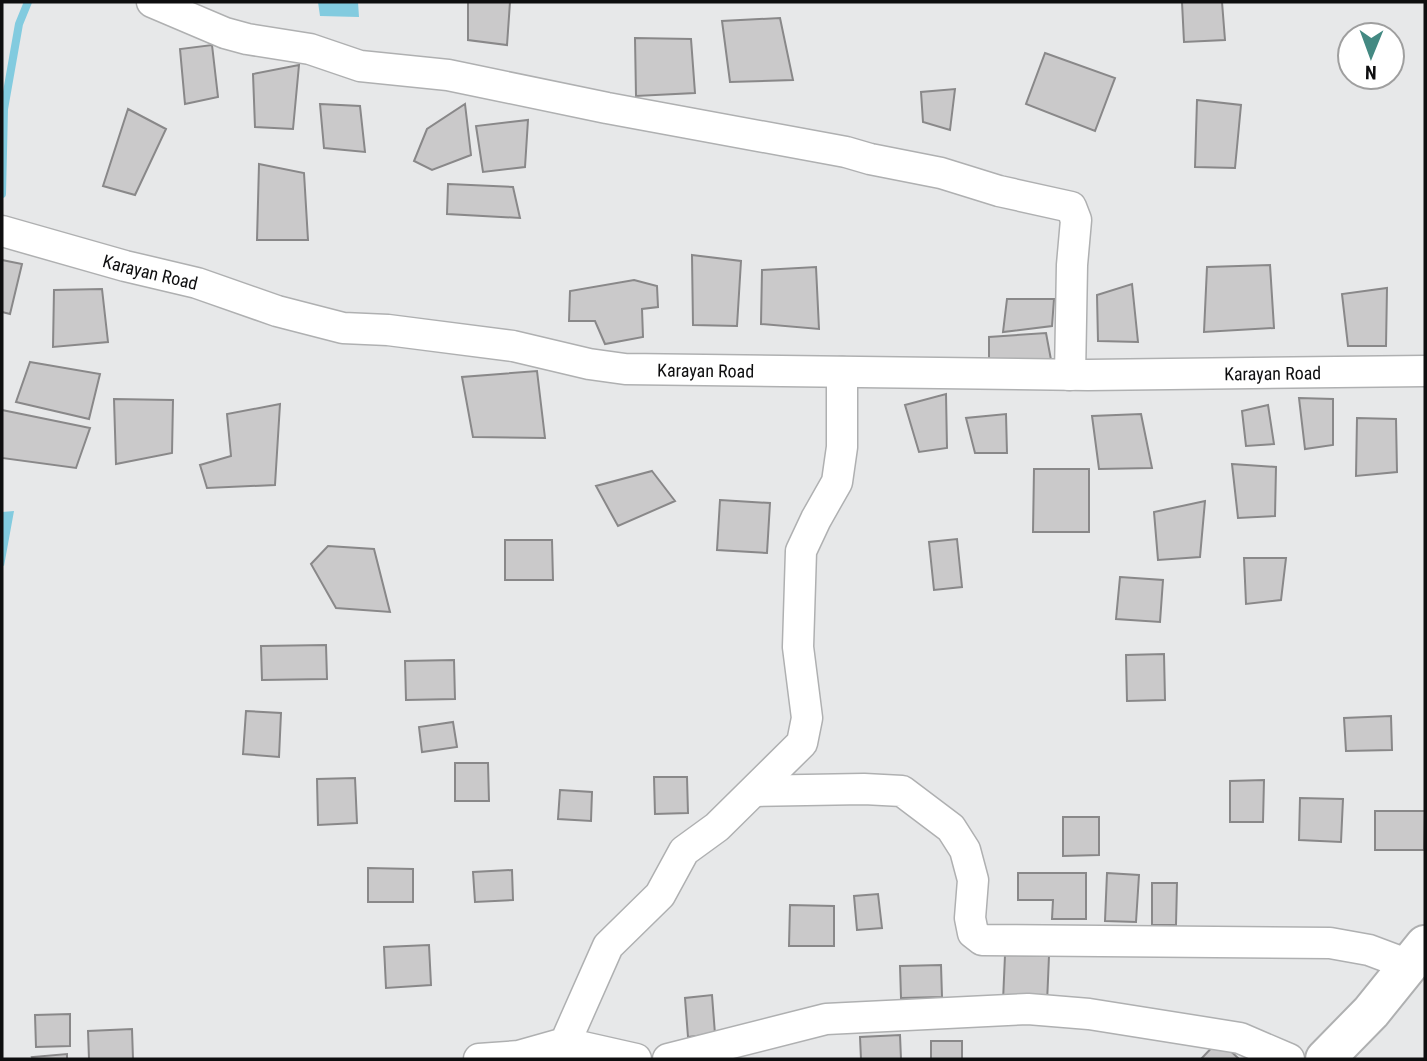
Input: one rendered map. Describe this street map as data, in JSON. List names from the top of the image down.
{
  "streets": {
    "street": ["Karayan Road"]
  },
  "north": "bottom"
}
